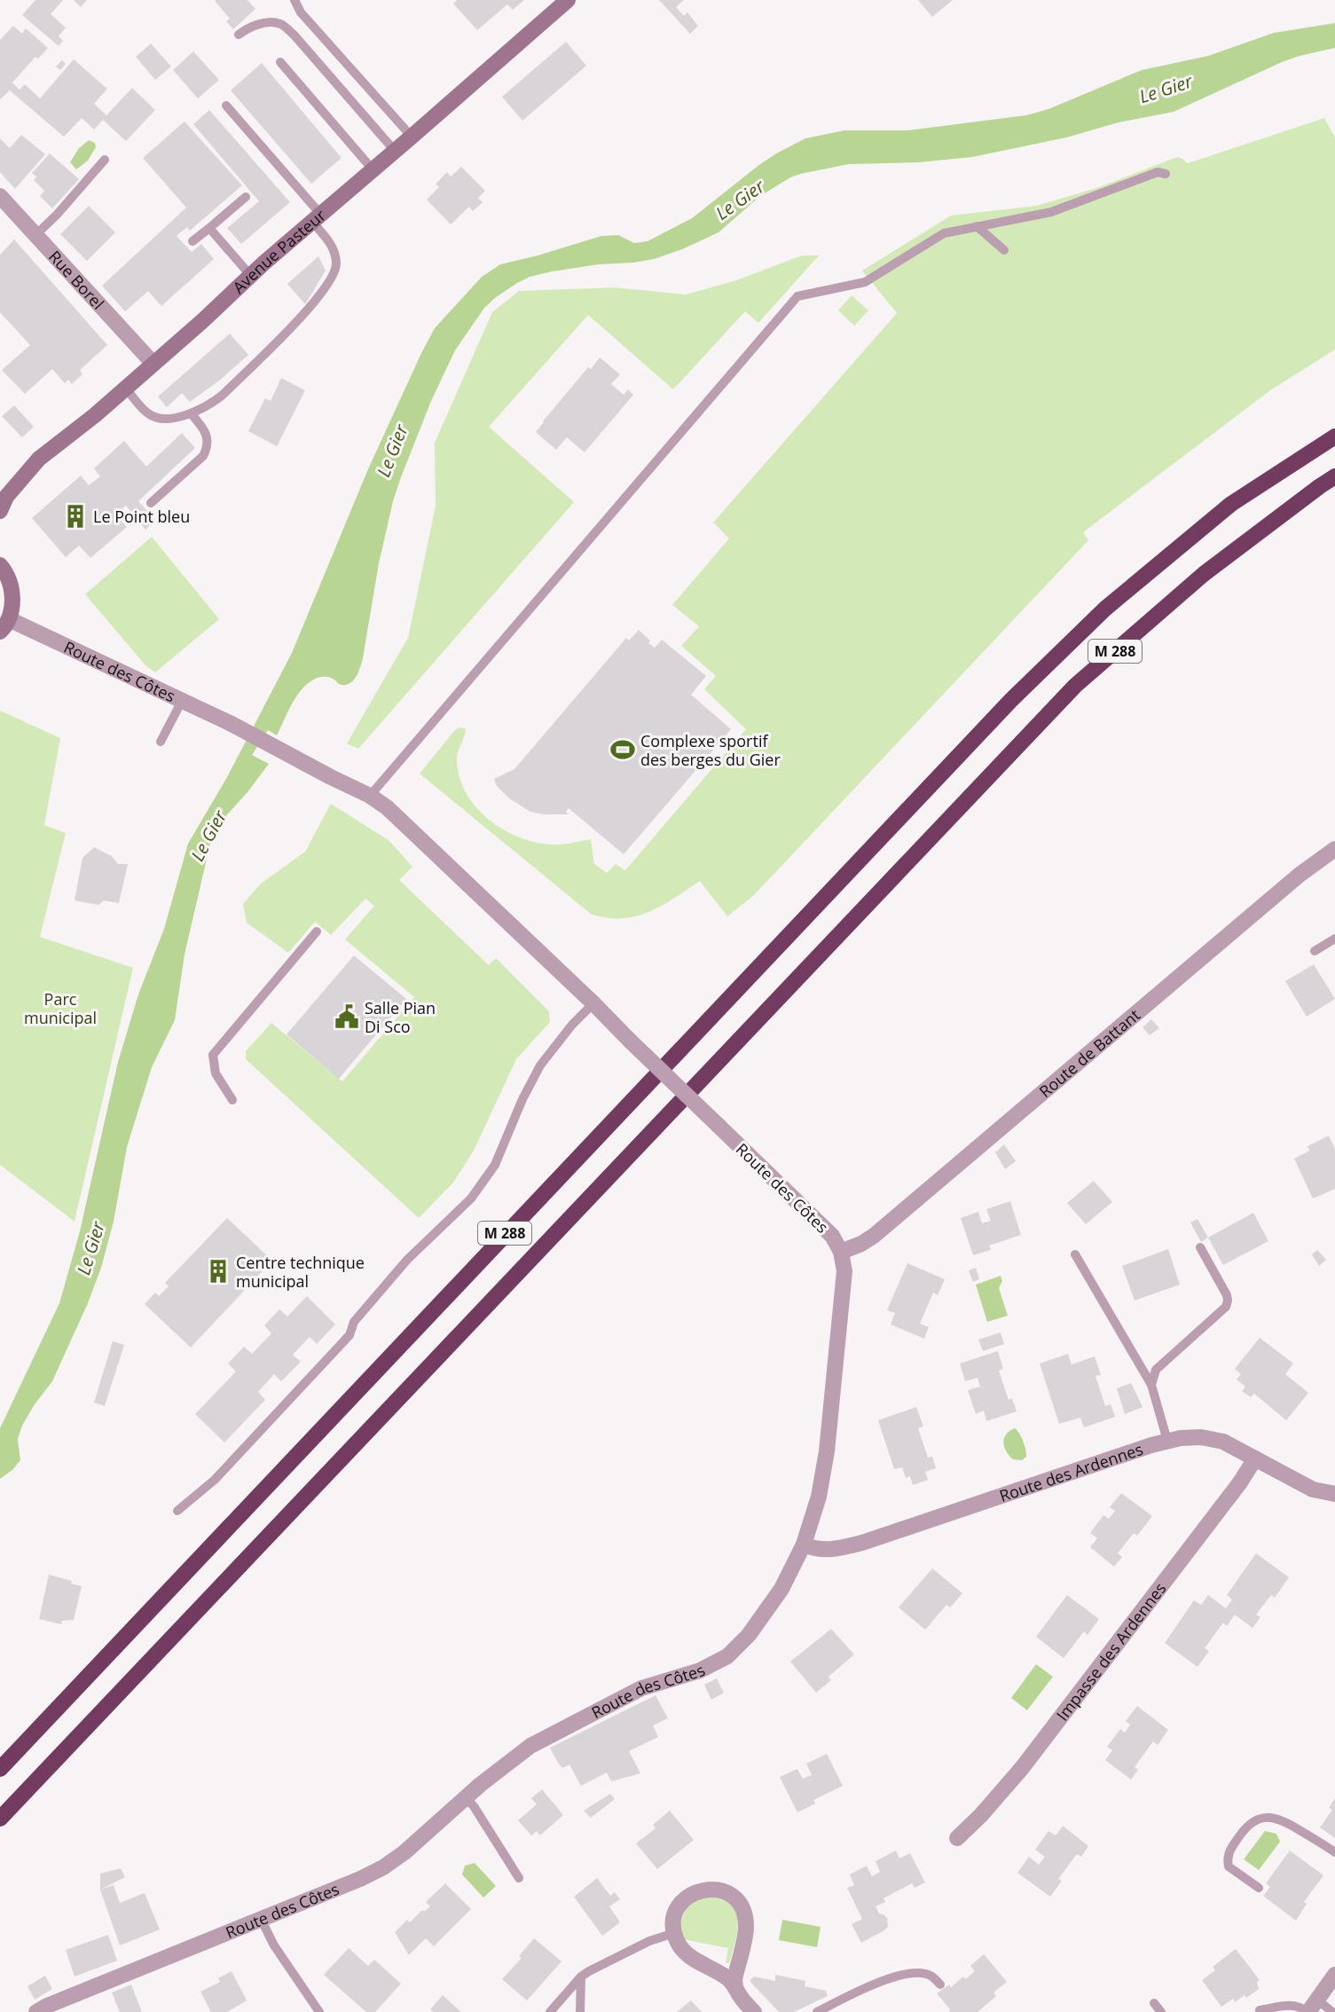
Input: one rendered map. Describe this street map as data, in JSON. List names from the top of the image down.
{
  "streets": {
    "highway": ["M 288"],
    "main road": ["Avenue Pasteur"],
    "street": [
      "Rue Borel",
      "Route des Côtes",
      "Route de Battant",
      "Route des Ardennes",
      "Impasse des Ardennes"
    ]
  },
  "crossings": [
    ["Avenue Pasteur", "Rue Borel"],
    ["Route des Côtes", "Route de Battant"],
    ["Route des Côtes", "Route des Ardennes"],
    ["Route des Ardennes", "Impasse des Ardennes"]
  ],
  "water": ["Le Gier"],
  "parks": ["Parc municipal"],
  "places": {
    "building": ["Le Point bleu", "Centre technique municipal"],
    "sports": ["Complexe sportif des berges du Gier"],
    "public building": ["Salle Pian Di Sco"]
  }
}
